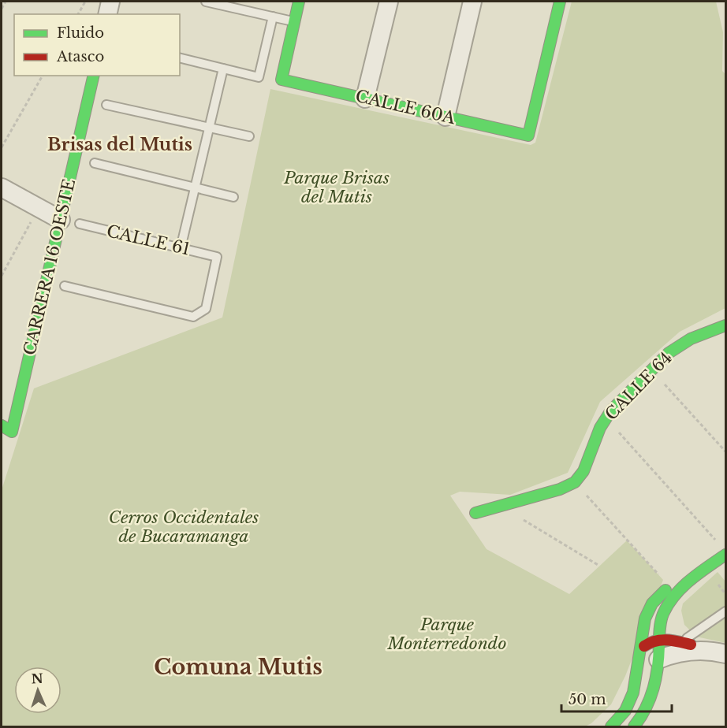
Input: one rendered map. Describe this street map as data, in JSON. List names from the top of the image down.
{
  "streets": {
    "street": ["CALLE 60A", "CARRERA 16 OESTE", "CALLE 64"],
    "lane": ["CALLE 61"]
  },
  "districts": ["Brisas del Mutis", "Comuna Mutis"],
  "parks": ["Parque Brisas del Mutis", "Cerros Occidentales de Bucaramanga", "Parque Monterredondo"],
  "legend": ["Fluido", "Atasco"],
  "scale_bar": "50 m",
  "north": "top"
}
